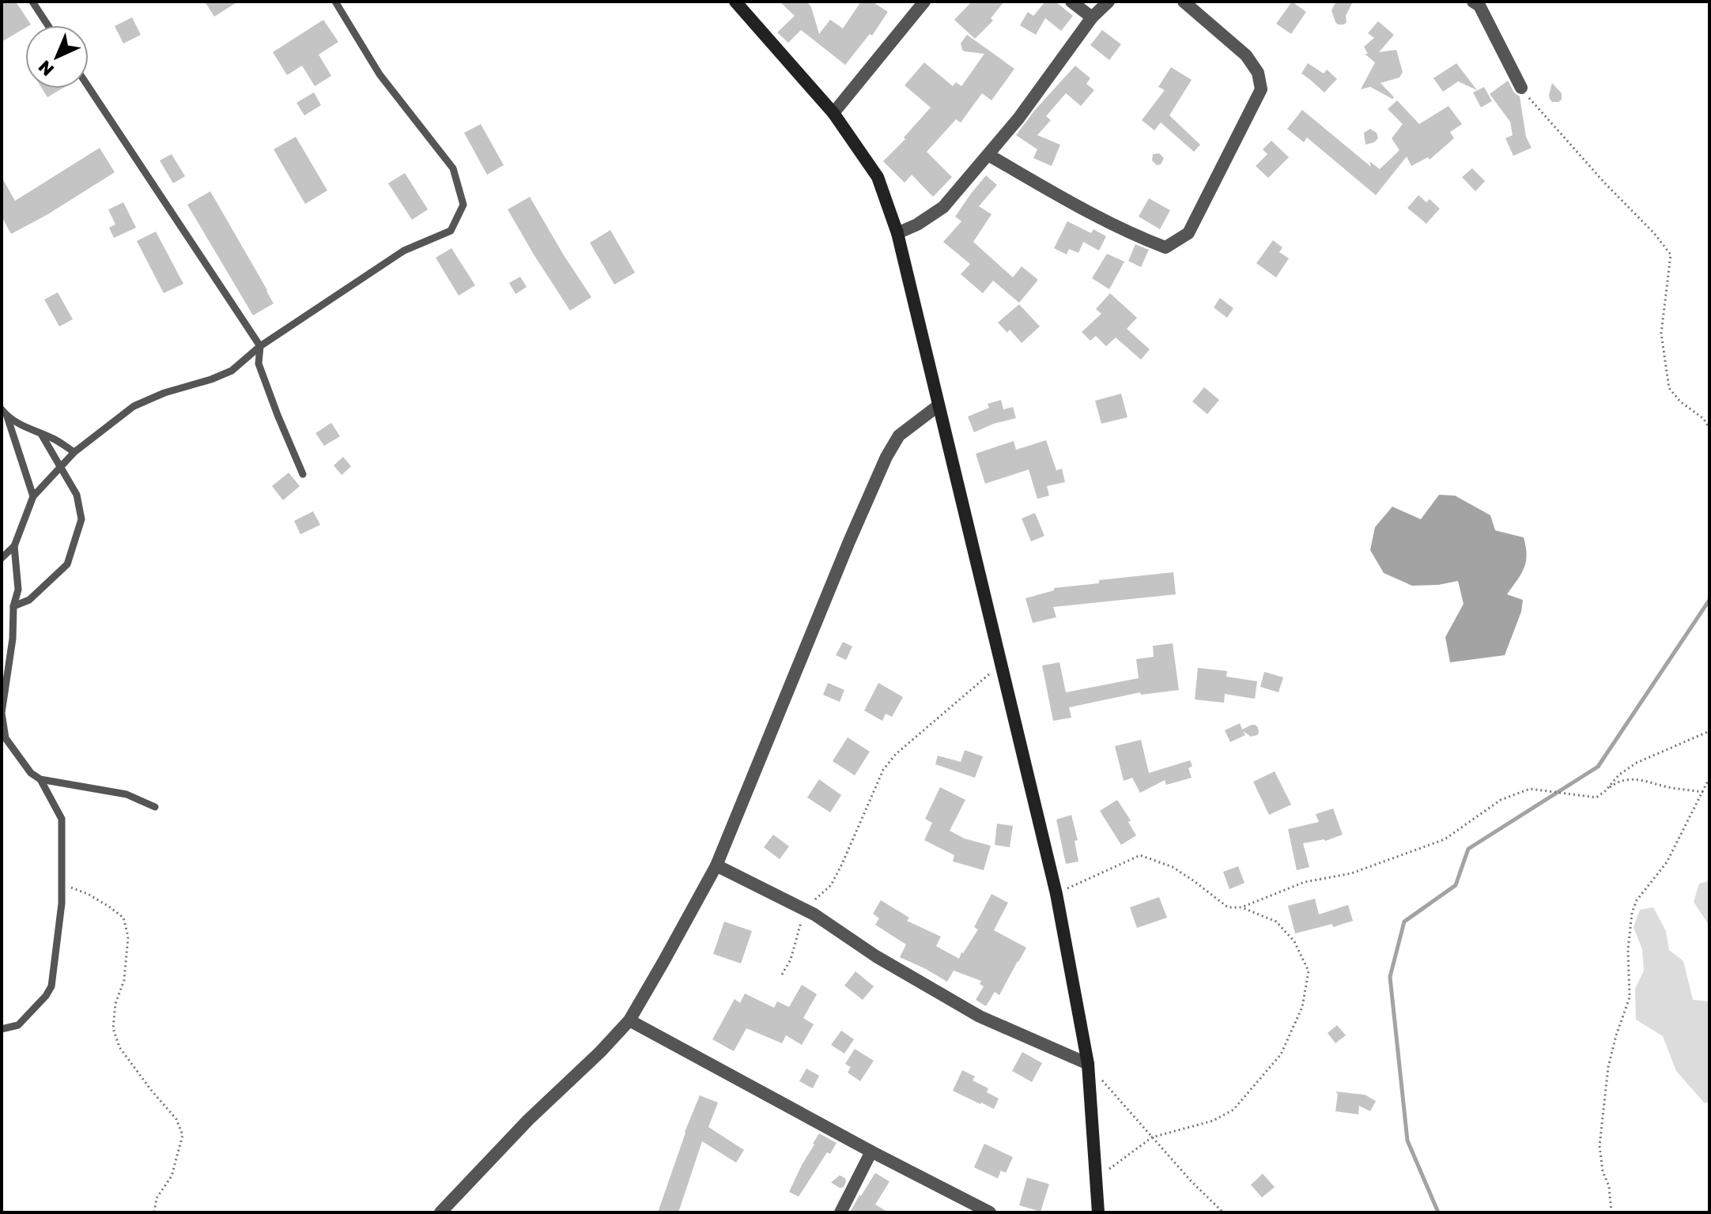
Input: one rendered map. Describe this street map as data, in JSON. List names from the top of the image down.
{
  "north": "bottom left"
}
